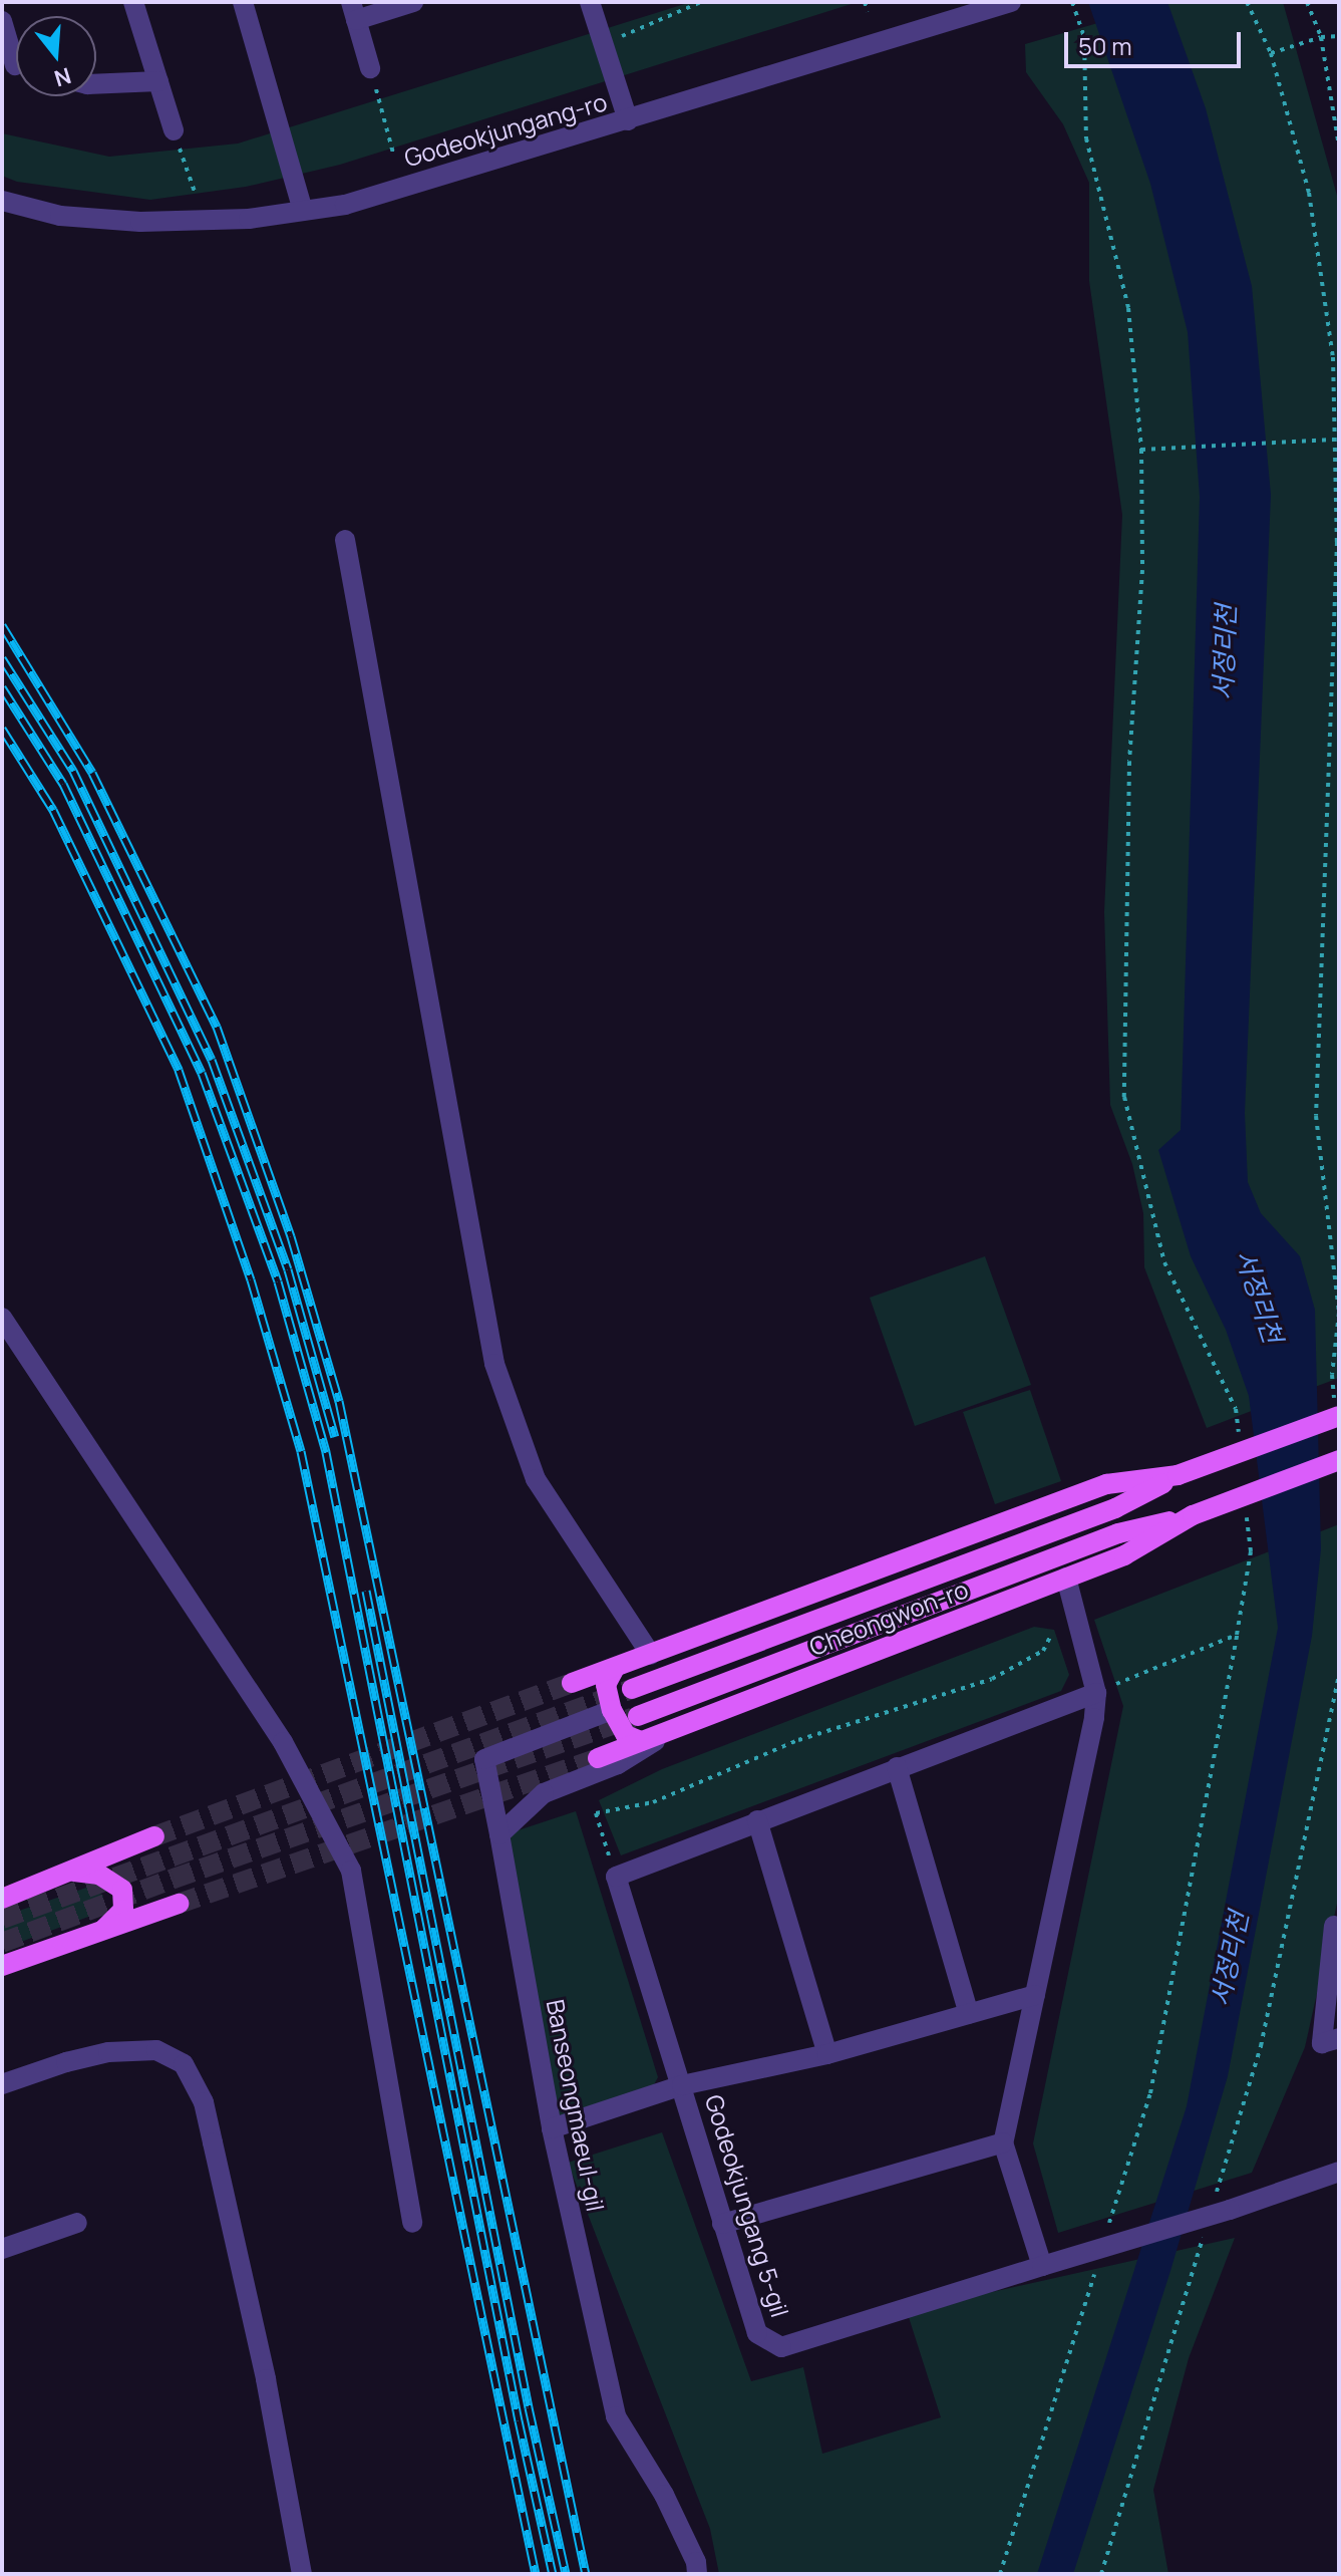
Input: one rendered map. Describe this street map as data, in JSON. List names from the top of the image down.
{
  "streets": {
    "main road": ["Cheongwon-ro"],
    "street": ["Godeokjungang-ro", "Banseongmaeul-gil", "Godeokjungang 5-gil"]
  },
  "water": ["서정리천"],
  "scale_bar": "50 m",
  "north": "bottom"
}
